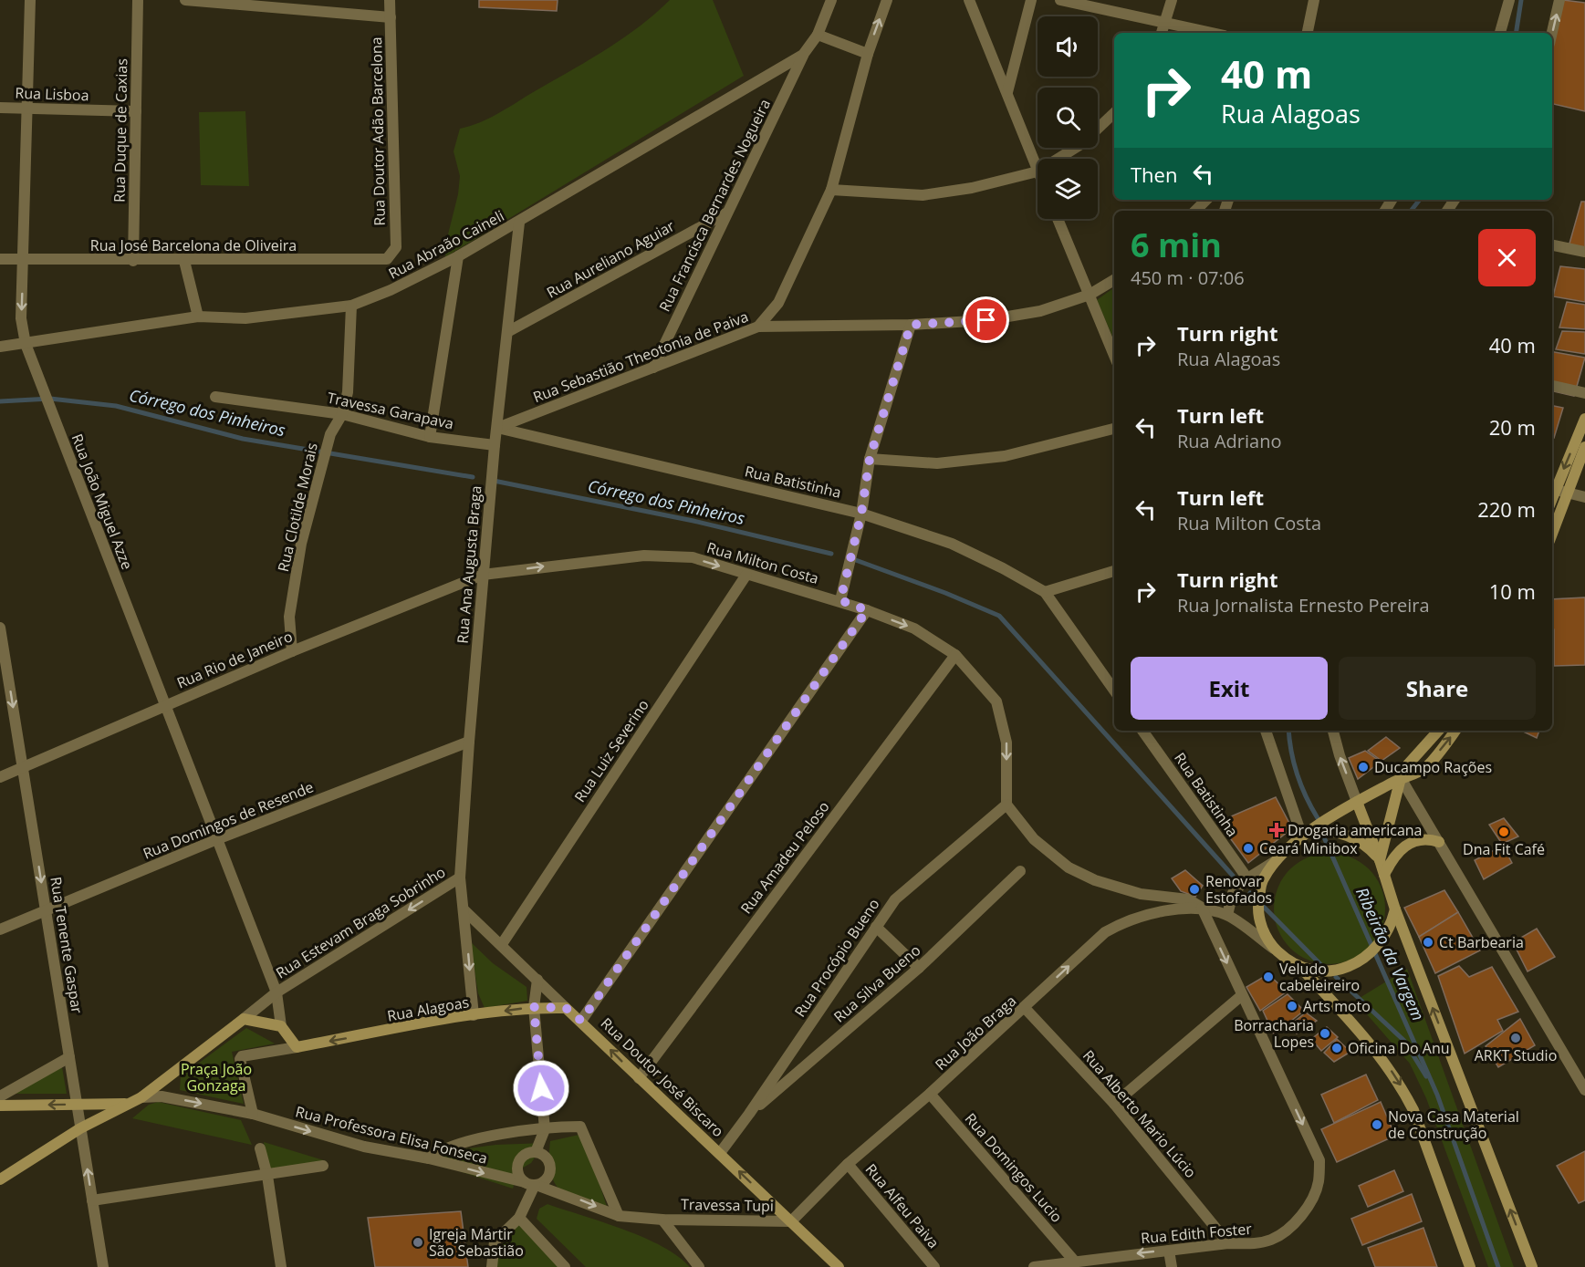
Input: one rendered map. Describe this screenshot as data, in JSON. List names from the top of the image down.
{
  "streets": {
    "main road": ["Rua Alagoas", "Rua Doutor José Biscaro"],
    "street": [
      "Rua Lisboa",
      "Rua Duque de Caxias",
      "Rua Doutor Adão Barcelona",
      "Rua Francisca Bernardes Nogueira",
      "Rua Abraão Caineli",
      "Rua José Barcelona de Oliveira",
      "Rua Aureliano Aguiar",
      "Rua Sebastião Theotonia de Paiva",
      "Travessa Garapava",
      "Rua Batistinha",
      "Rua João Miguel Azze",
      "Rua Clotilde Morais",
      "Rua Milton Costa",
      "Rua Ana Augusta Braga",
      "Rua Rio de Janeiro",
      "Rua Luiz Severino",
      "Rua Domingos de Resende",
      "Rua Amadeu Peloso",
      "Rua Estevam Braga Sobrinho",
      "Rua Tenente Gaspar",
      "Rua Procópio Bueno",
      "Rua Silva Bueno",
      "Rua João Braga",
      "Rua Alberto Mario Lúcio",
      "Rua Professora Elisa Fonseca",
      "Rua Domingos Lucio",
      "Travessa Tupi",
      "Rua Alfeu Paiva",
      "Rua Edith Foster"
    ]
  },
  "crossings": [
    ["Rua Lisboa", "Rua Duque de Caxias"],
    ["Rua Lisboa", "Rua João Miguel Azze"],
    ["Rua Duque de Caxias", "Rua José Barcelona de Oliveira"],
    ["Rua Doutor Adão Barcelona", "Rua José Barcelona de Oliveira"],
    ["Rua Francisca Bernardes Nogueira", "Rua Abraão Caineli"],
    ["Rua Francisca Bernardes Nogueira", "Rua Aureliano Aguiar"],
    ["Rua Francisca Bernardes Nogueira", "Rua Sebastião Theotonia de Paiva"],
    ["Rua Abraão Caineli", "Rua João Miguel Azze"],
    ["Rua Abraão Caineli", "Rua Clotilde Morais"],
    ["Rua Abraão Caineli", "Rua Ana Augusta Braga"],
    ["Rua José Barcelona de Oliveira", "Rua João Miguel Azze"],
    ["Rua Aureliano Aguiar", "Rua Ana Augusta Braga"],
    ["Rua Sebastião Theotonia de Paiva", "Rua Batistinha"],
    ["Rua Sebastião Theotonia de Paiva", "Rua Ana Augusta Braga"],
    ["Travessa Garapava", "Rua Clotilde Morais"],
    ["Travessa Garapava", "Rua Ana Augusta Braga"],
    ["Rua Batistinha", "Rua Ana Augusta Braga"],
    ["Rua João Miguel Azze", "Rua Rio de Janeiro"],
    ["Rua João Miguel Azze", "Rua Domingos de Resende"],
    ["Rua João Miguel Azze", "Rua Estevam Braga Sobrinho"],
    ["Rua Clotilde Morais", "Rua Rio de Janeiro"],
    ["Rua Milton Costa", "Rua Ana Augusta Braga"],
    ["Rua Milton Costa", "Rua Rio de Janeiro"],
    ["Rua Milton Costa", "Rua Luiz Severino"],
    ["Rua Milton Costa", "Rua Amadeu Peloso"],
    ["Rua Milton Costa", "Rua Procópio Bueno"],
    ["Rua Ana Augusta Braga", "Rua Rio de Janeiro"],
    ["Rua Ana Augusta Braga", "Rua Domingos de Resende"],
    ["Rua Ana Augusta Braga", "Rua Estevam Braga Sobrinho"],
    ["Rua Ana Augusta Braga", "Rua Alagoas"],
    ["Rua Ana Augusta Braga", "Rua Doutor José Biscaro"],
    ["Rua Rio de Janeiro", "Rua Tenente Gaspar"],
    ["Rua Luiz Severino", "Rua Doutor José Biscaro"],
    ["Rua Domingos de Resende", "Rua Tenente Gaspar"],
    ["Rua Amadeu Peloso", "Rua Doutor José Biscaro"],
    ["Rua Procópio Bueno", "Rua Silva Bueno"],
    ["Rua Procópio Bueno", "Rua Doutor José Biscaro"],
    ["Rua Alagoas", "Rua Doutor José Biscaro"],
    ["Rua Alagoas", "Rua Professora Elisa Fonseca"],
    ["Rua João Braga", "Rua Doutor José Biscaro"],
    ["Rua João Braga", "Rua Alberto Mario Lúcio"],
    ["Rua João Braga", "Rua Domingos Lucio"],
    ["Rua João Braga", "Travessa Tupi"],
    ["Rua João Braga", "Rua Alfeu Paiva"],
    ["Rua João Braga", "Rua Edith Foster"],
    ["Rua Doutor José Biscaro", "Travessa Tupi"],
    ["Rua Alberto Mario Lúcio", "Rua Edith Foster"],
    ["Rua Professora Elisa Fonseca", "Travessa Tupi"],
    ["Rua Domingos Lucio", "Rua Edith Foster"]
  ],
  "one_way": [
    "Rua Milton Costa",
    "Rua Estevam Braga Sobrinho",
    "Rua Alagoas",
    "Rua João Braga",
    "Rua Professora Elisa Fonseca"
  ],
  "water": ["Córrego dos Pinheiros", "Ribeirão da Vargem"],
  "parks": ["Praça João Gonzaga"],
  "places": {
    "other": [
      "Ducampo Rações",
      "Dna Fit Café",
      "Ceará Minibox",
      "Renovar Estofados",
      "Ct Barbearia",
      "Veludo cabeleireiro",
      "Arts moto",
      "Borracharia Lopes",
      "ARKT Studio",
      "Oficina Do Anu",
      "Nova Casa Material de Construção",
      "Igreja Mártir São Sebastião"
    ],
    "health": ["Drogaria americana"]
  },
  "page": {
    "turn": ["40 m", "Rua Alagoas"],
    "then": "Then",
    "heading": ["6 min", "450 m · 07:06"],
    "list": [
      {
        "name": "Turn right",
        "note": "Rua Alagoas",
        "value": "40 m"
      },
      {
        "name": "Turn left",
        "note": "Rua Adriano",
        "value": "20 m"
      },
      {
        "name": "Turn left",
        "note": "Rua Milton Costa",
        "value": "220 m"
      },
      {
        "name": "Turn right",
        "note": "Rua Jornalista Ernesto Pereira",
        "value": "10 m"
      }
    ],
    "buttons": ["Exit", "Share"]
  }
}
